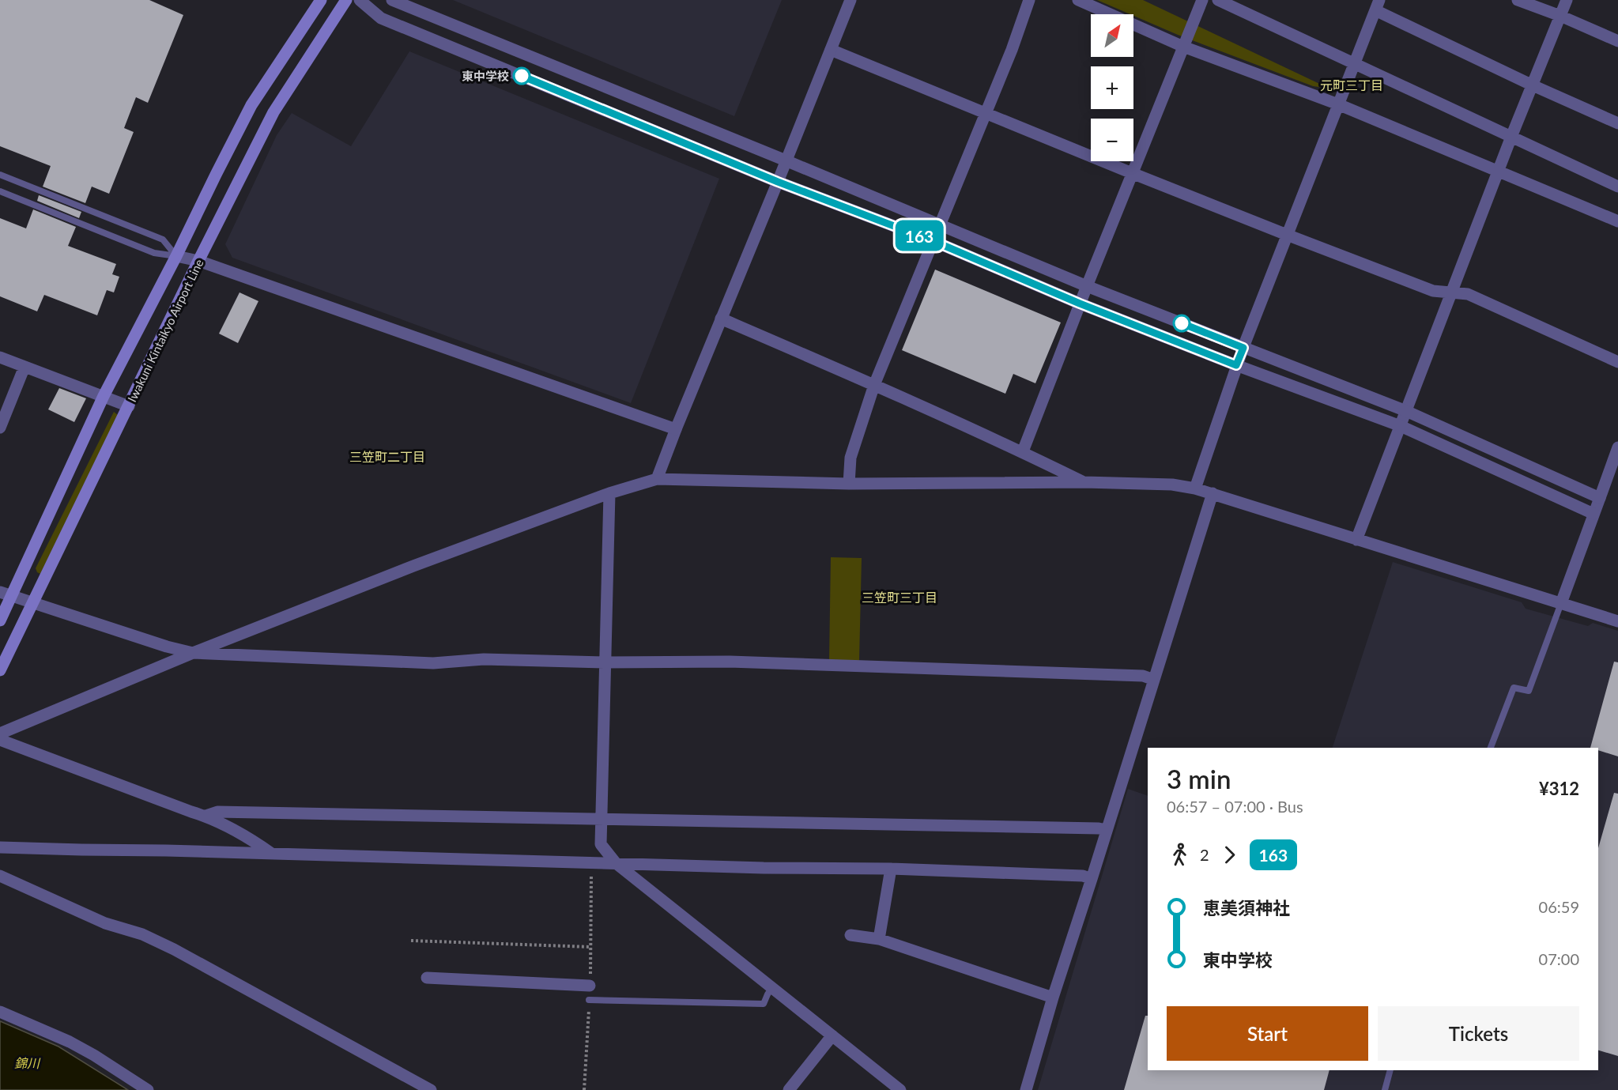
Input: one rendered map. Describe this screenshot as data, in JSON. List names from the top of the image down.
{
  "streets": {
    "main road": ["Iwakuni Kintaikyo Airport Line"]
  },
  "districts": ["元町三丁目", "三笠町二丁目", "三笠町三丁目"],
  "water": ["錦川"],
  "places": ["東中学校"],
  "lines": ["bus line 163"],
  "north": "top right",
  "page": {
    "on_map": "163",
    "map_buttons": ["+", "−"],
    "heading": ["3 min", "06:57 – 07:00 · Bus", "¥312"],
    "legs": ["2", "163"],
    "list": [
      {
        "name": "恵美須神社",
        "value": "06:59"
      },
      {
        "name": "東中学校",
        "value": "07:00"
      }
    ],
    "buttons": ["Start", "Tickets"]
  }
}
